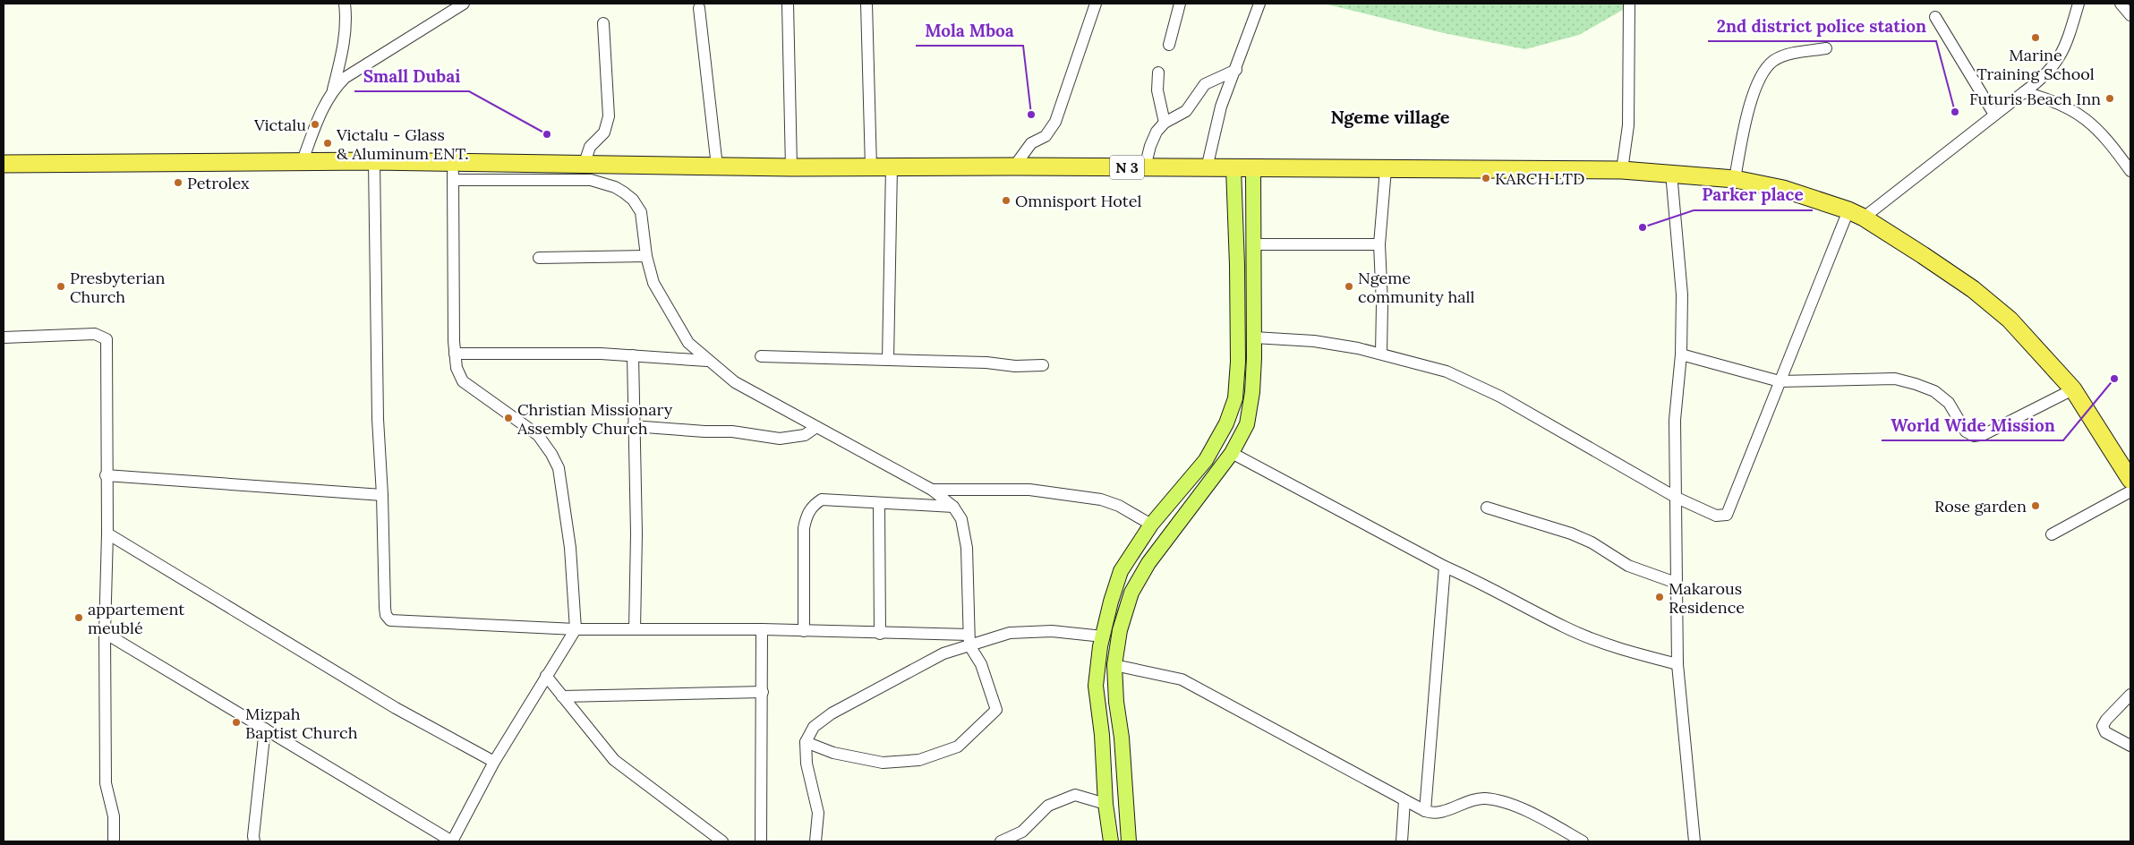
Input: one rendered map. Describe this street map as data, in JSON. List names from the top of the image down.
{
  "streets": {
    "highway": ["N 3"]
  },
  "districts": ["Ngeme village"],
  "places": [
    "Marine Training School",
    "Futuris Beach Inn",
    "2nd district police station",
    "Mola Mboa",
    "Victalu",
    "Small Dubai",
    "Victalu - Glass & Aluminum ENT.",
    "KARCH LTD",
    "Petrolex",
    "Omnisport Hotel",
    "Parker place",
    "Presbyterian Church",
    "Ngeme community hall",
    "World Wide Mission",
    "Christian Missionary Assembly Church",
    "Rose garden",
    "Makarous Residence",
    "appartement meublé",
    "Mizpah Baptist Church"
  ]
}
